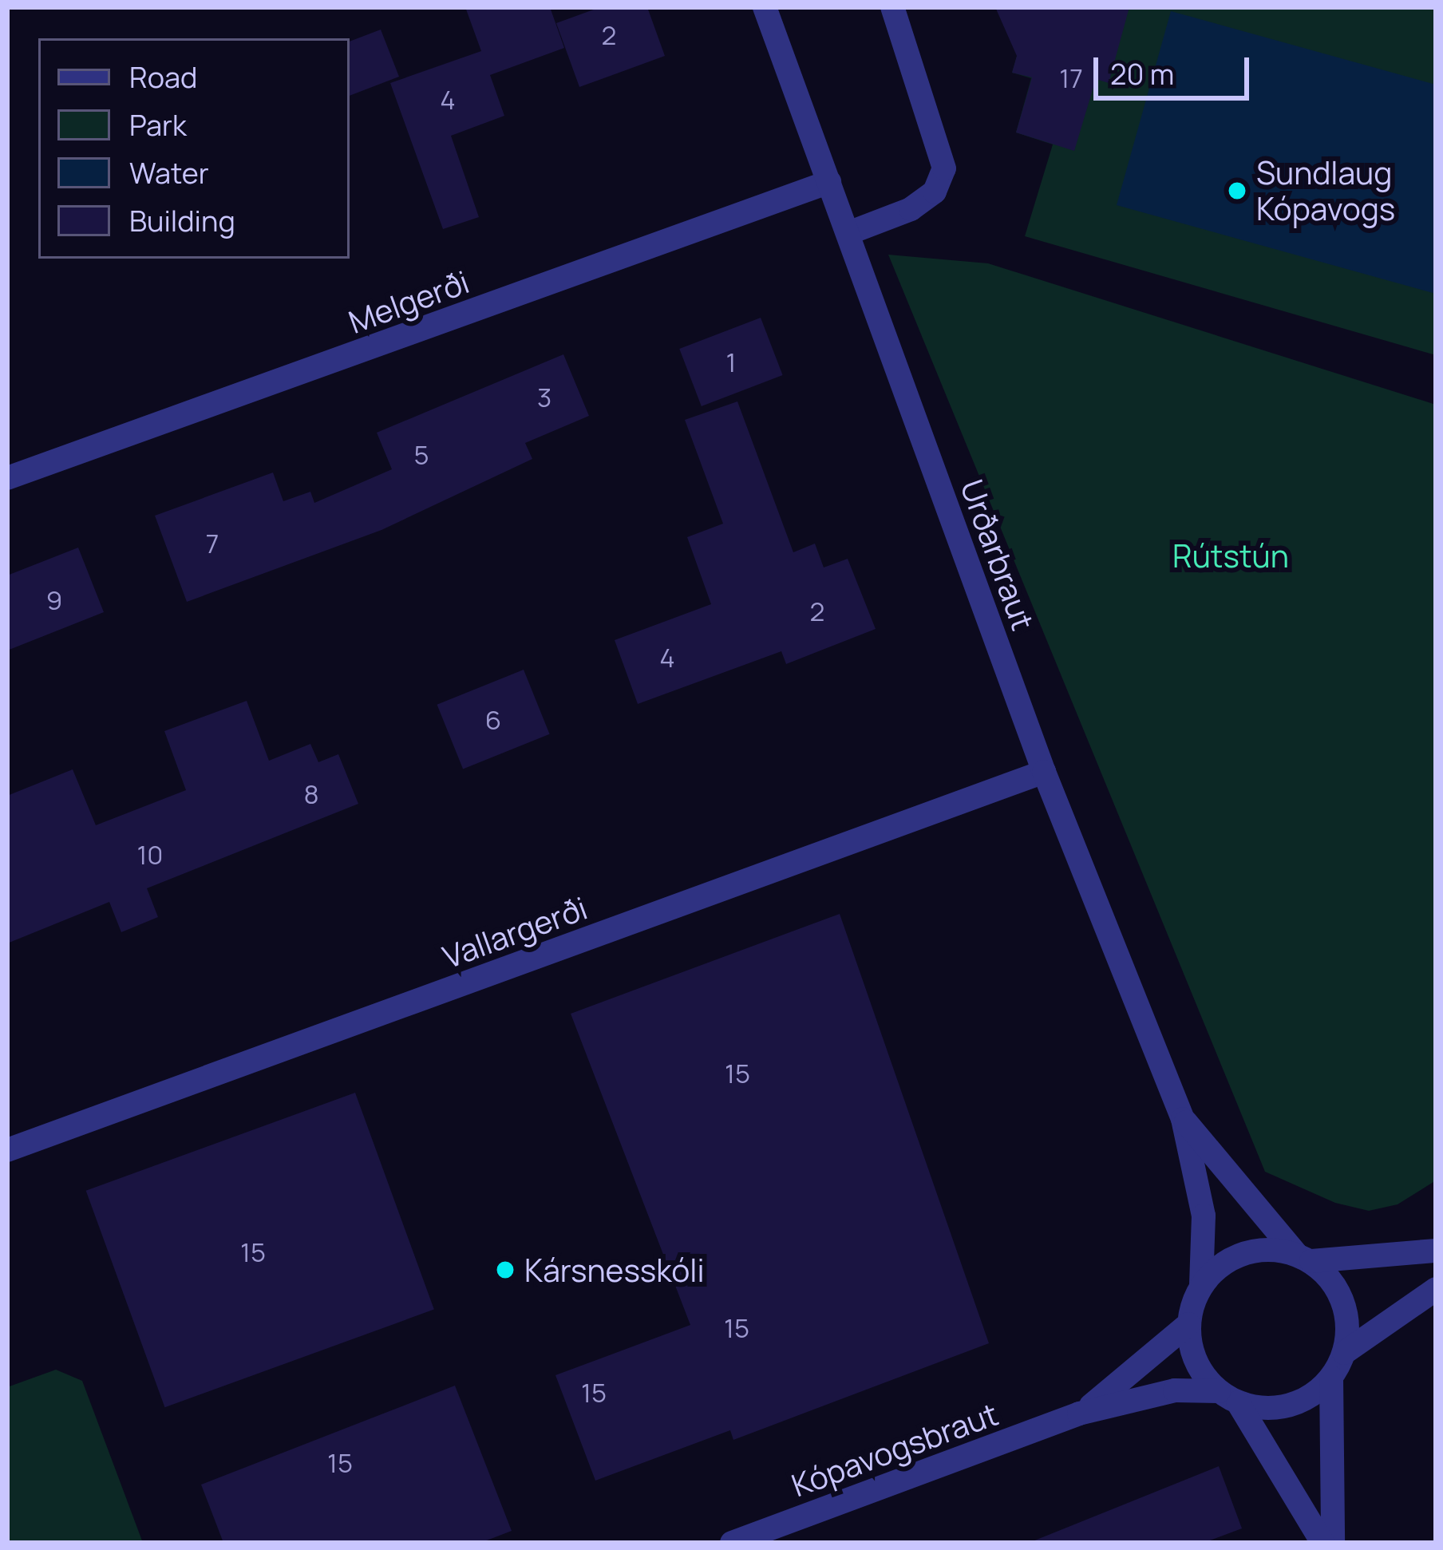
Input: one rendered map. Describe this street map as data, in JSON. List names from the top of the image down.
{
  "streets": {
    "street": [
      "Melgerði",
      "Urðarbraut",
      "Vallargerði",
      "Kópavogsbraut"
    ]
  },
  "crossings": [
    ["Melgerði", "Urðarbraut"],
    ["Urðarbraut", "Vallargerði"],
    ["Urðarbraut", "Kópavogsbraut"]
  ],
  "parks": ["Rútstún"],
  "places": ["Sundlaug Kópavogs", "Kársnesskóli"],
  "house_numbers": [
    "2",
    "17",
    "4",
    "1",
    "3",
    "5",
    "7",
    "9",
    "2",
    "4",
    "6",
    "8",
    "10",
    "15",
    "15",
    "15",
    "15",
    "15"
  ],
  "legend": [
    "Road",
    "Park",
    "Water",
    "Building"
  ],
  "scale_bar": "20 m"
}
